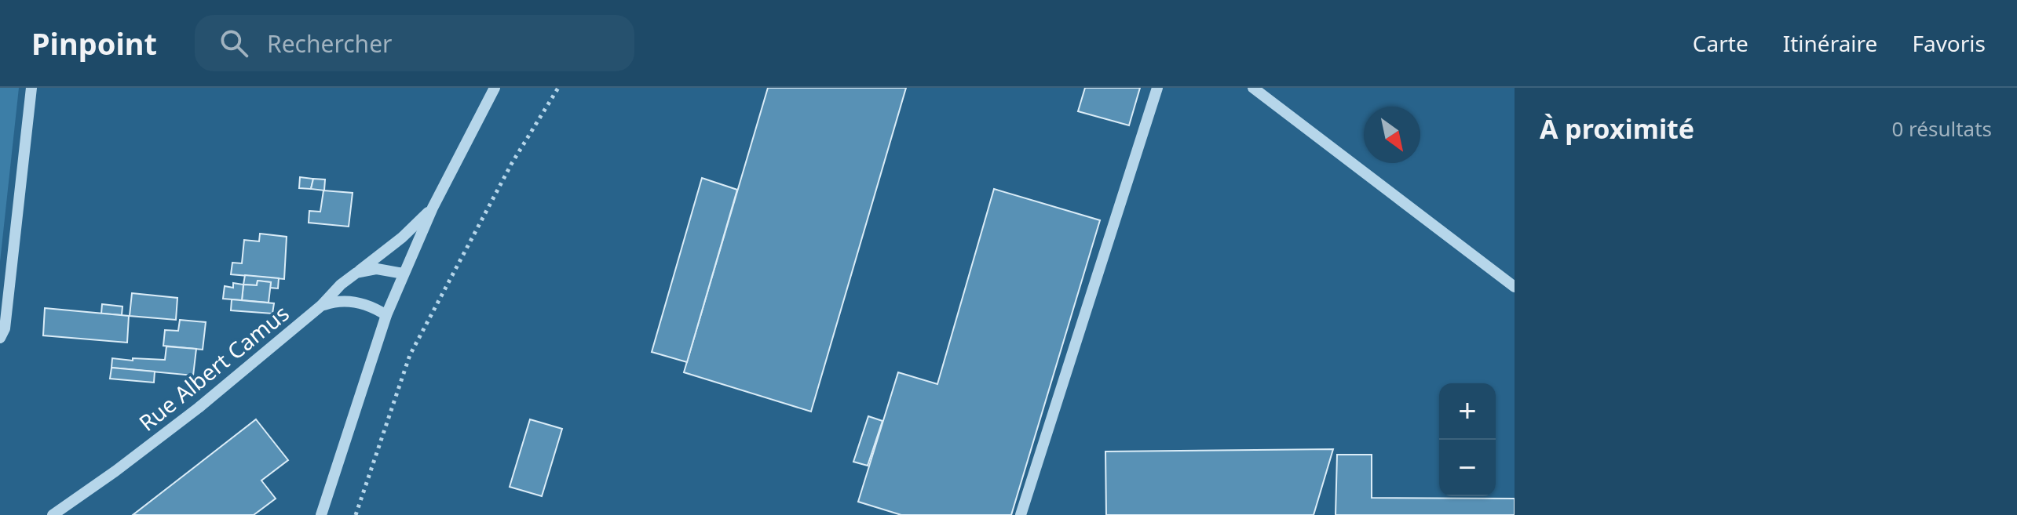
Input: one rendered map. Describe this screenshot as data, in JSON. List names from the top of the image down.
{
  "streets": {
    "street": ["Rue Albert Camus"]
  },
  "north": "bottom right",
  "page": {
    "header": "Pinpoint",
    "search": "Rechercher",
    "nav": ["Carte", "Itinéraire", "Favoris"],
    "heading": ["À proximité", "0 résultats"],
    "map_buttons": ["+", "−"]
  }
}
